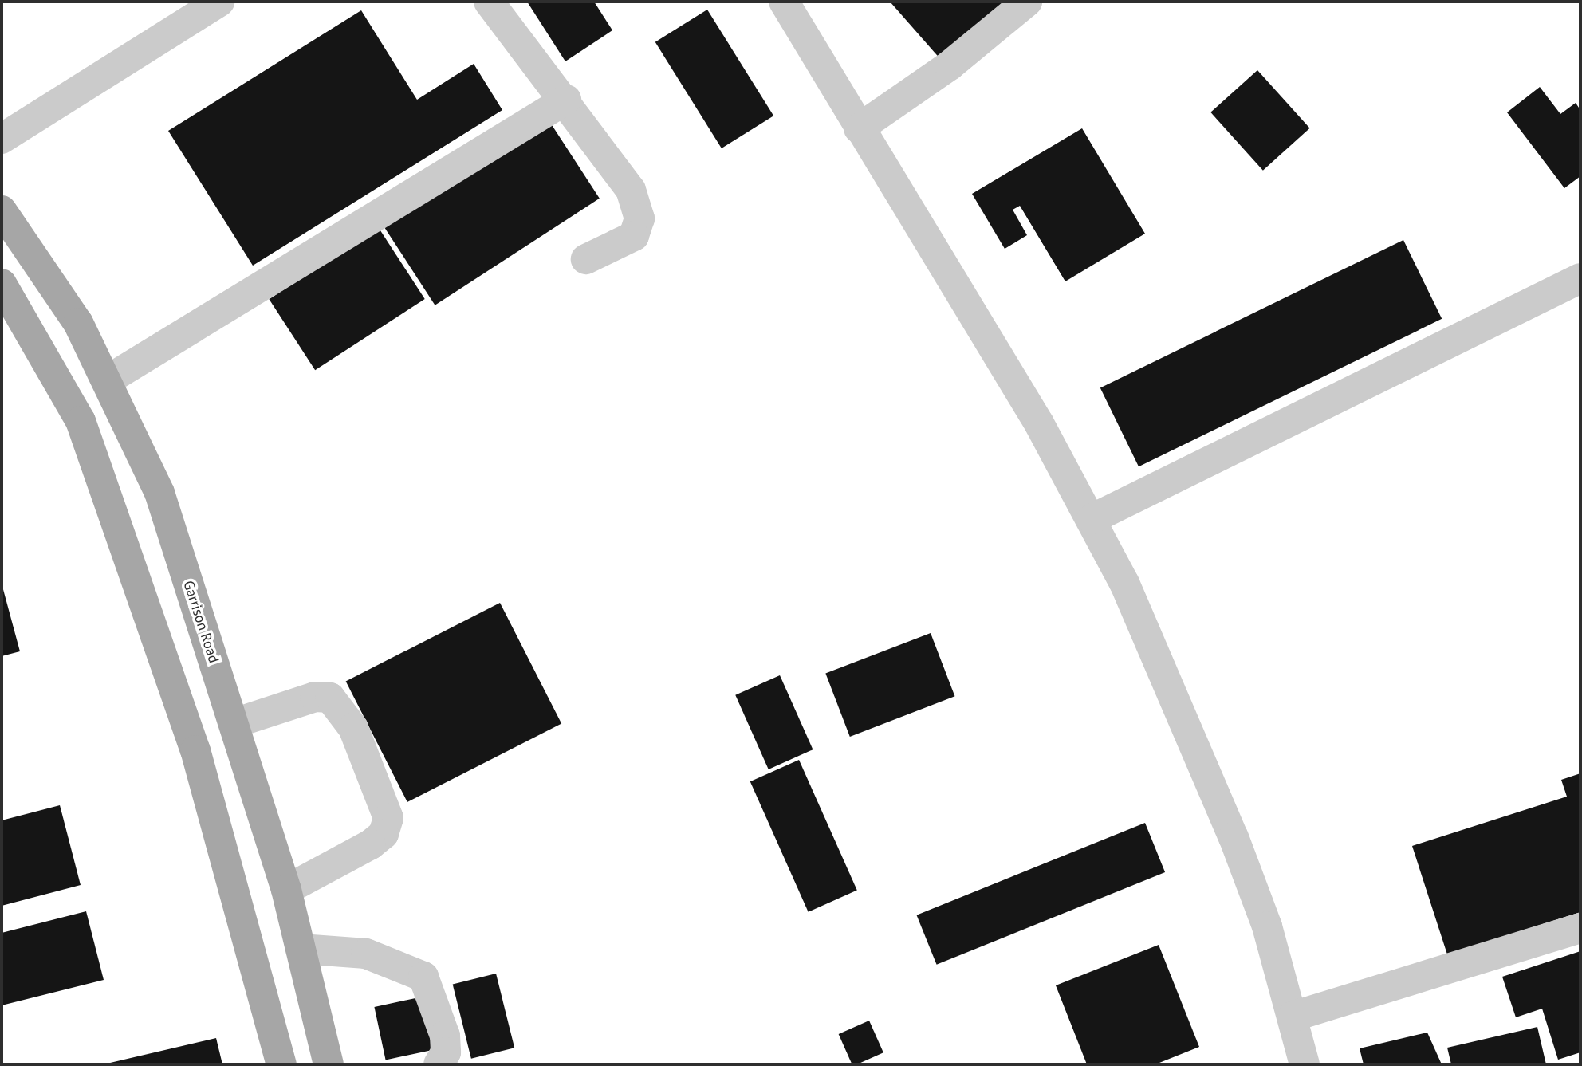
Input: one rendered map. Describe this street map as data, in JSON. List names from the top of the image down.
{
  "streets": {
    "main road": ["Garrison Road"]
  }
}
